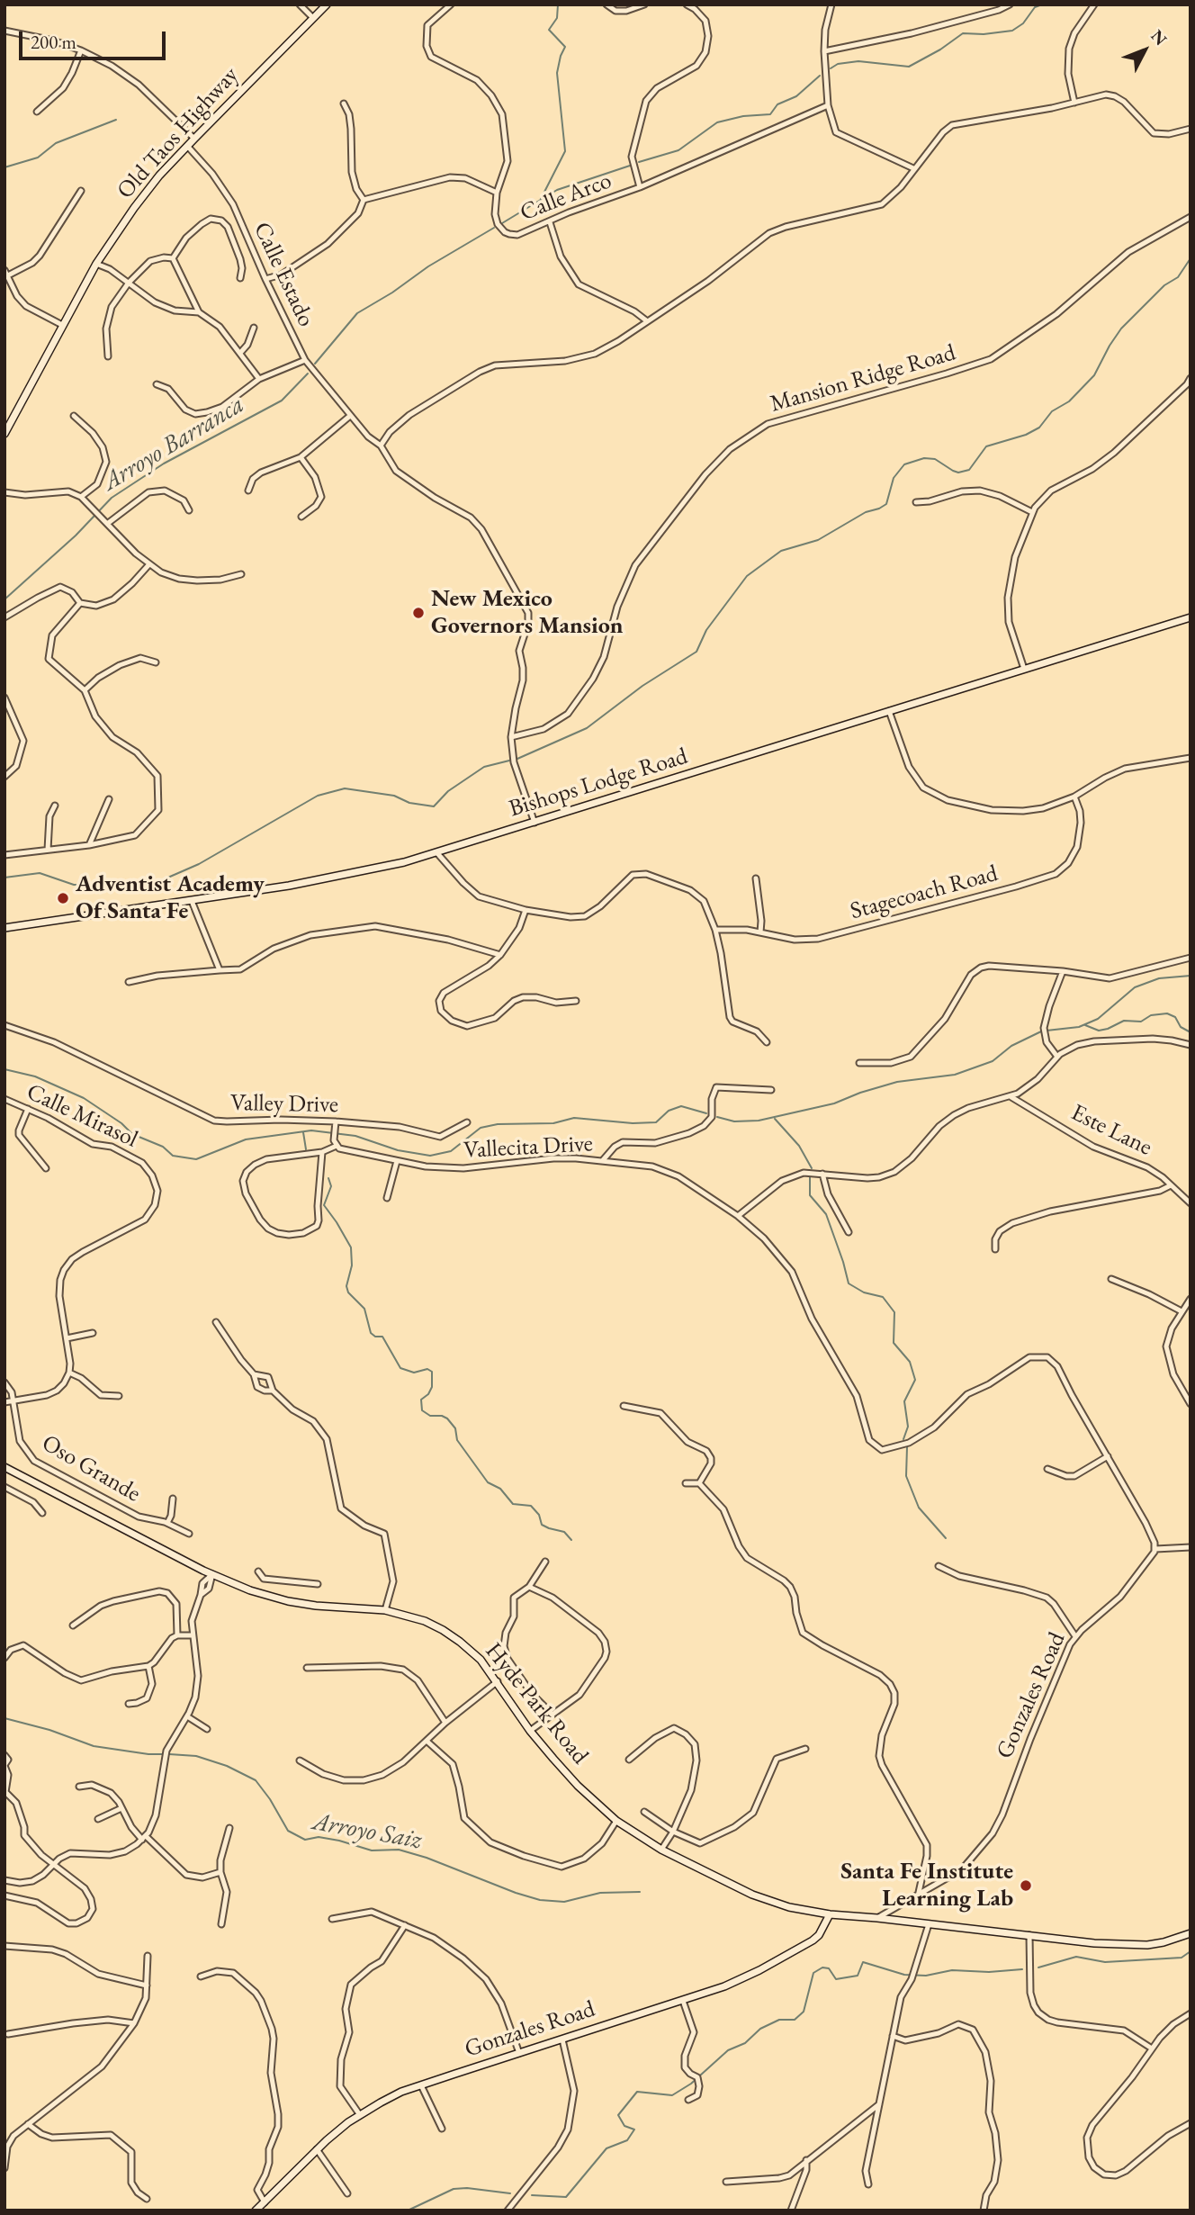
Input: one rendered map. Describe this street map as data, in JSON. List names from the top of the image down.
{
  "streets": {
    "street": [
      "Old Taos Highway",
      "Calle Arco",
      "Calle Estado",
      "Mansion Ridge Road",
      "Bishops Lodge Road",
      "Stagecoach Road",
      "Valley Drive",
      "Calle Mirasol",
      "Este Lane",
      "Vallecita Drive",
      "Oso Grande",
      "Gonzales Road",
      "Hyde Park Road"
    ]
  },
  "crossings": [
    ["Old Taos Highway", "Calle Estado"],
    ["Calle Estado", "Mansion Ridge Road"],
    ["Gonzales Road", "Hyde Park Road"]
  ],
  "water": ["Arroyo Barranca", "Arroyo Saiz"],
  "places": ["New Mexico Governors Mansion", "Adventist Academy Of Santa Fe", "Santa Fe Institute Learning Lab"],
  "scale_bar": "200 m",
  "north": "top right"
}
